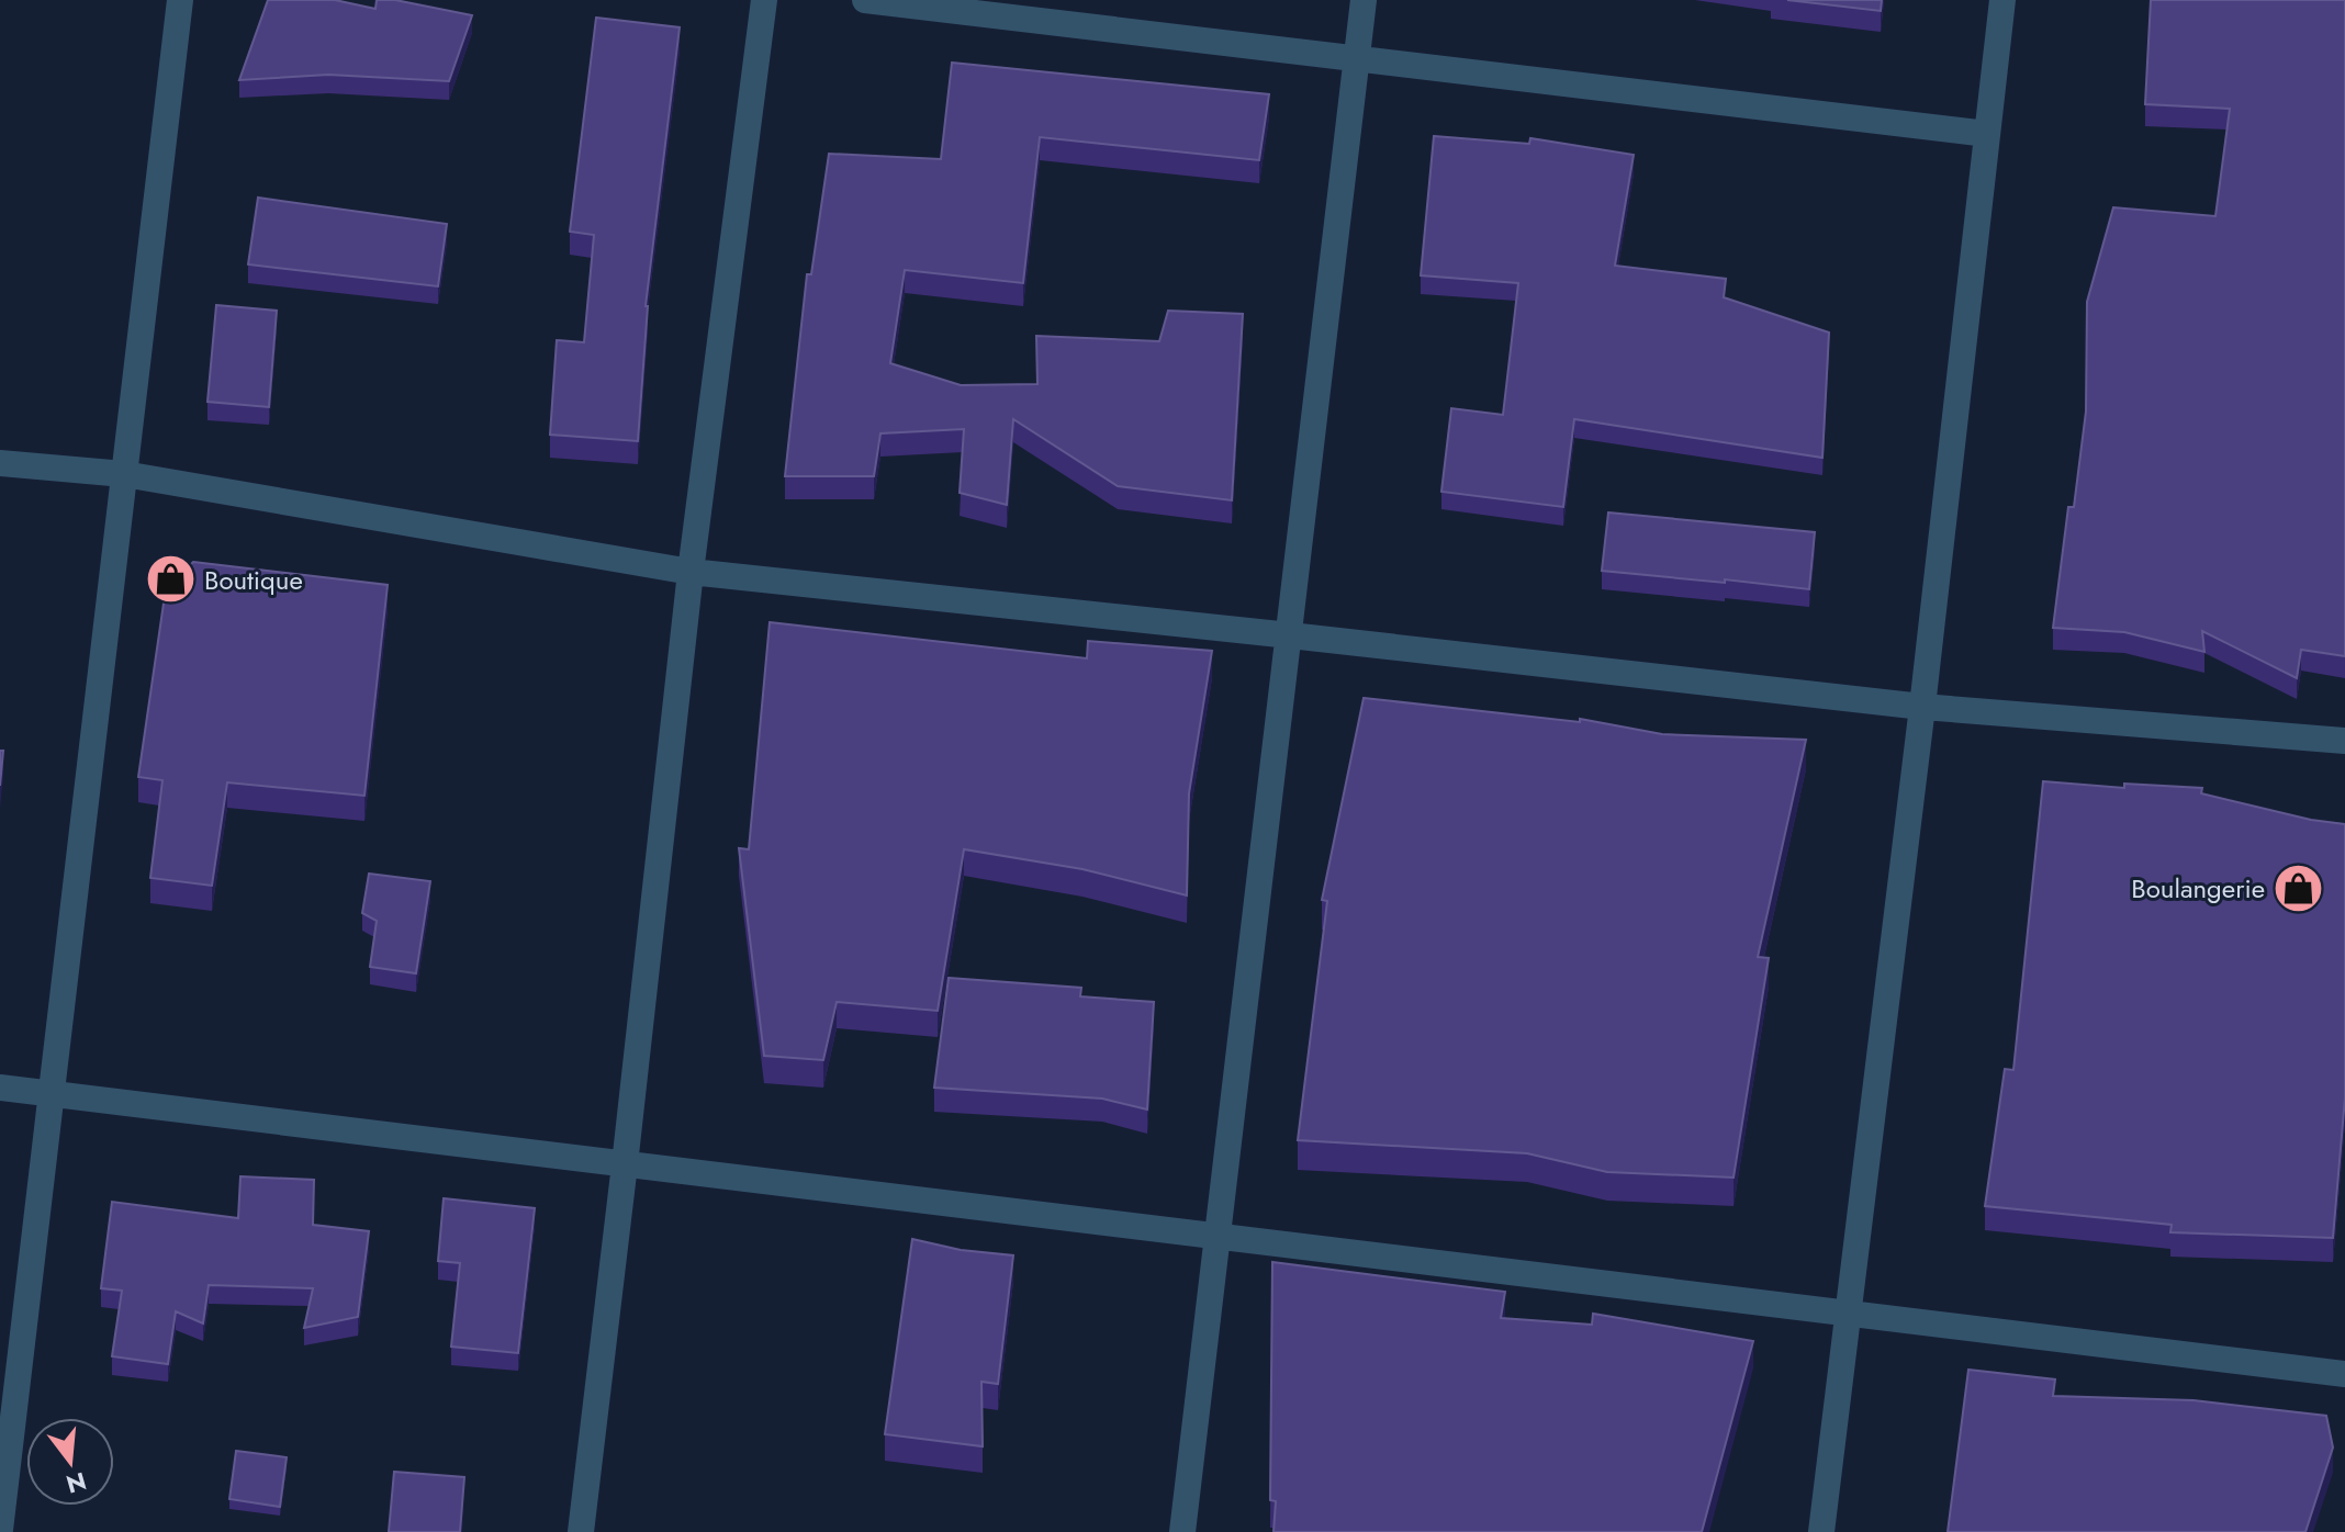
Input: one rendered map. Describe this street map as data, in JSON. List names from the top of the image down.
{
  "places": {
    "shop": ["Boutique", "Boulangerie"]
  },
  "north": "bottom"
}
